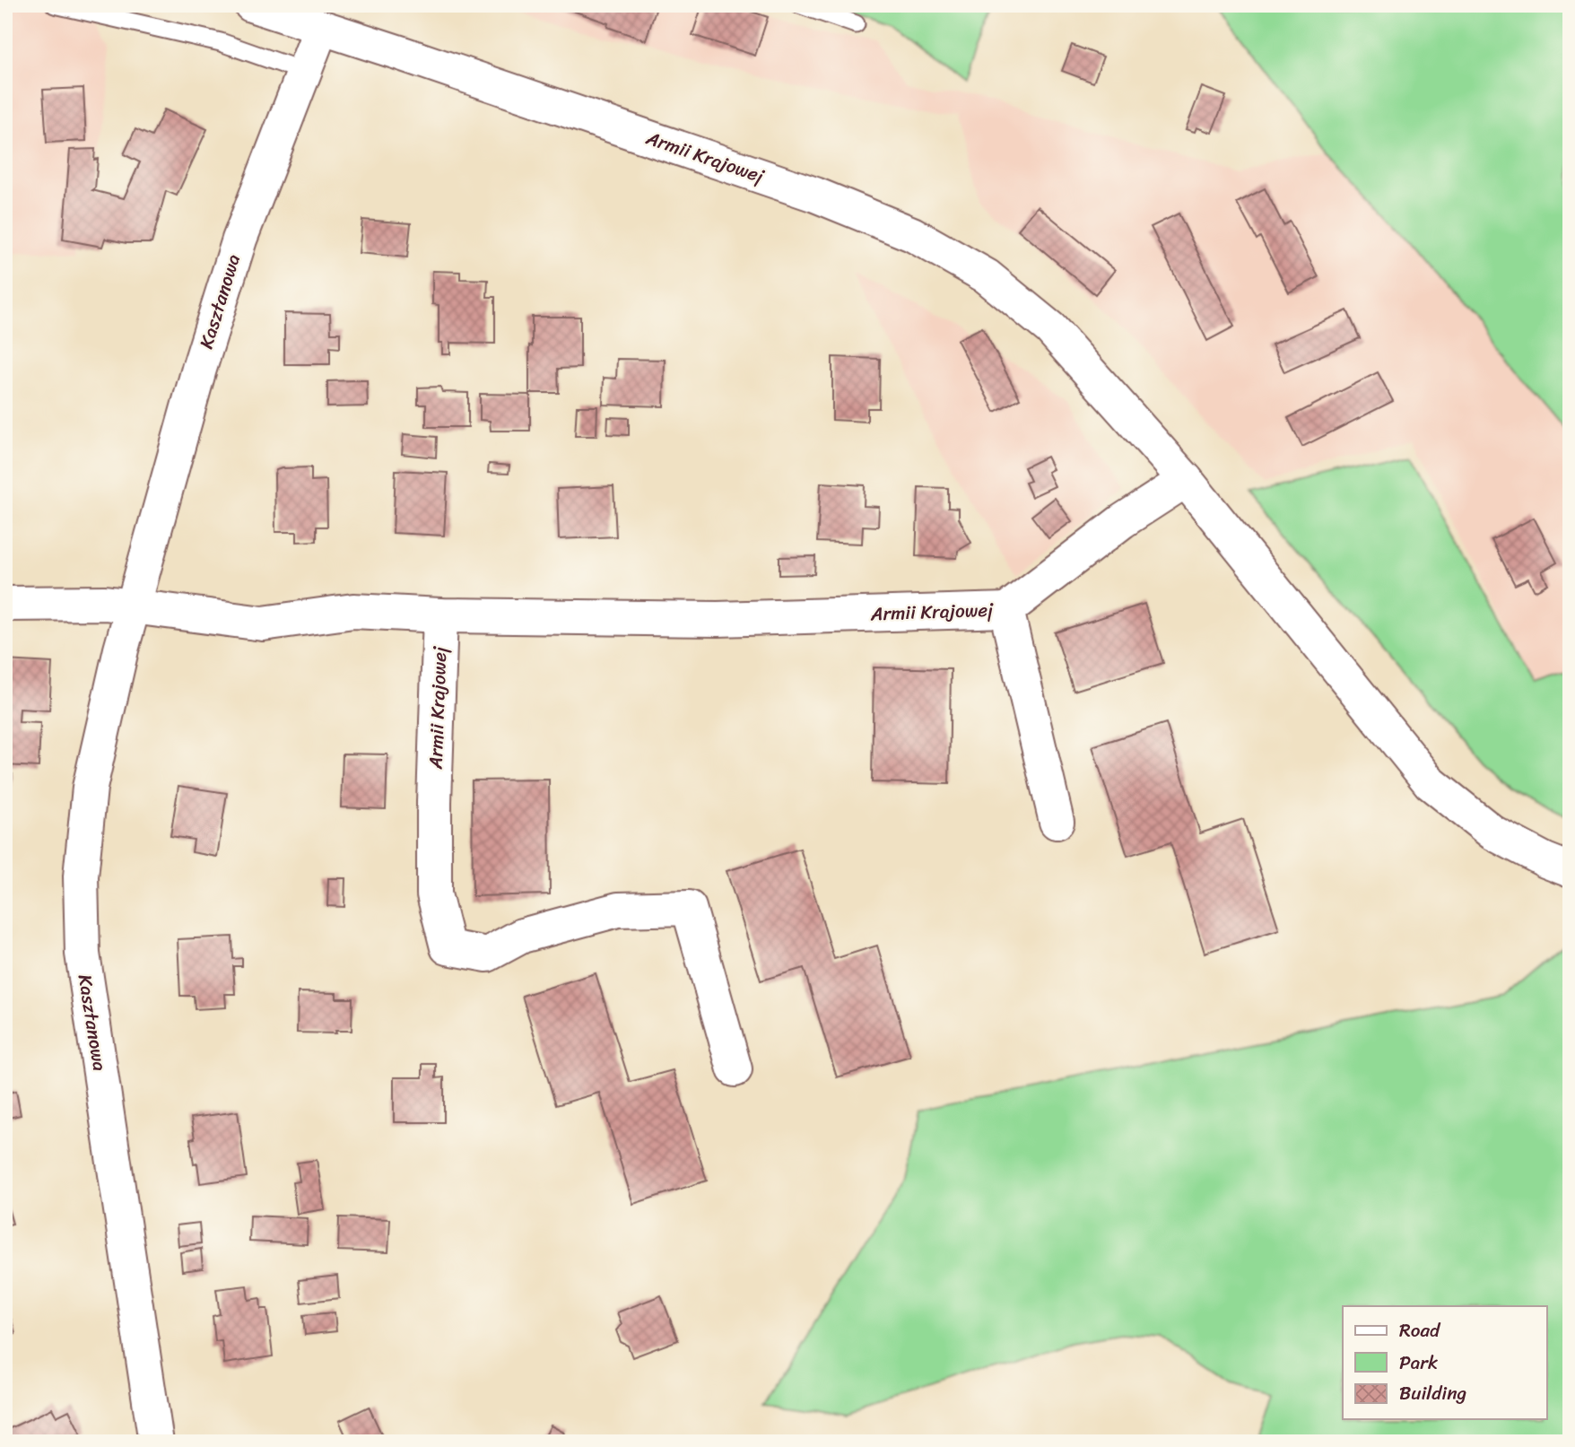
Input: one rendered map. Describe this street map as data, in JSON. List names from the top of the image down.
{
  "streets": {
    "street": ["Armii Krajowej", "Kasztanowa"]
  },
  "crossings": [
    ["Armii Krajowej", "Kasztanowa"]
  ],
  "legend": ["Road", "Park", "Building"]
}
